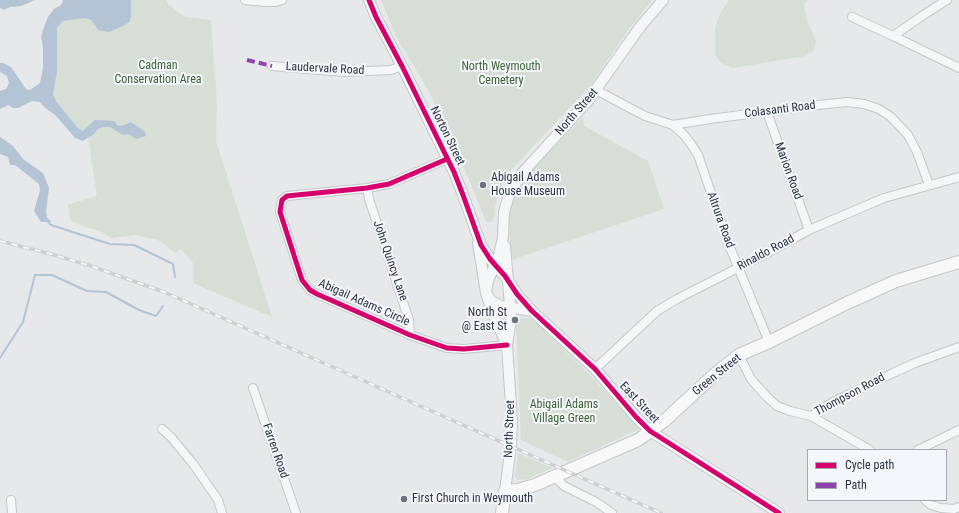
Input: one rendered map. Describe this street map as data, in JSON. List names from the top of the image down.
{
  "streets": {
    "main road": ["North Street", "Green Street"],
    "street": [
      "Laudervale Road",
      "Colasanti Road",
      "Norton Street",
      "Marion Road",
      "Altrura Road",
      "Rinaldo Road",
      "John Quincy Lane",
      "Abigail Adams Circle",
      "Thompson Road",
      "East Street",
      "Farren Road"
    ]
  },
  "crossings": [
    ["Laudervale Road", "Norton Street"],
    ["Colasanti Road", "Marion Road"],
    ["Colasanti Road", "Altrura Road"],
    ["Colasanti Road", "Rinaldo Road"],
    ["North Street", "Norton Street"],
    ["North Street", "Abigail Adams Circle"],
    ["North Street", "Green Street"],
    ["North Street", "East Street"],
    ["Norton Street", "Abigail Adams Circle"],
    ["Norton Street", "East Street"],
    ["Marion Road", "Rinaldo Road"],
    ["Altrura Road", "Rinaldo Road"],
    ["Altrura Road", "Green Street"],
    ["Rinaldo Road", "East Street"],
    ["John Quincy Lane", "Abigail Adams Circle"],
    ["Green Street", "Thompson Road"],
    ["Green Street", "East Street"]
  ],
  "parks": ["Cadman Conservation Area", "North Weymouth Cemetery", "Abigail Adams Village Green"],
  "places": ["Abigail Adams House Museum", "North St @ East St", "First Church in Weymouth"],
  "legend": ["Cycle path", "Path"]
}
